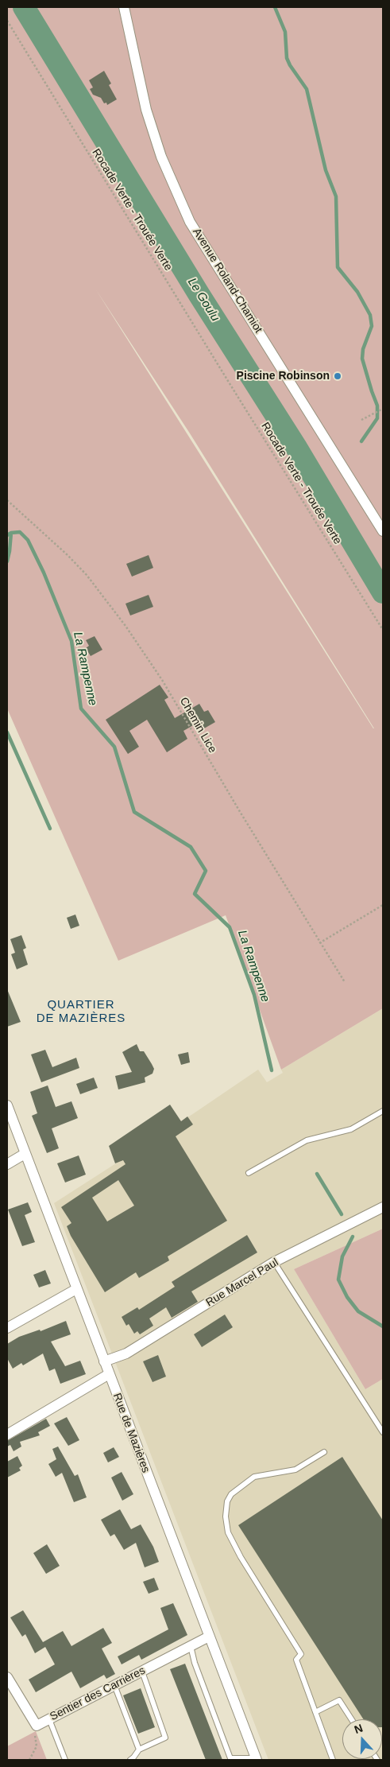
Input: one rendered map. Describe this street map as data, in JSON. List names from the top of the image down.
{
  "streets": {
    "street": [
      "Avenue Roland-Chamiot",
      "Rue Marcel Paul",
      "Rue de Mazières",
      "Sentier des Carrières"
    ],
    "path": ["Rocade Verte - Trouée Verte", "Chemin Lice"]
  },
  "crossings": [
    ["Rue Marcel Paul", "Rue de Mazières"],
    ["Rue de Mazières", "Sentier des Carrières"]
  ],
  "districts": ["QUARTIER DE MAZIÈRES"],
  "water": ["Le Goulu", "La Rampenne"],
  "places": ["Piscine Robinson"],
  "north": "top"
}
